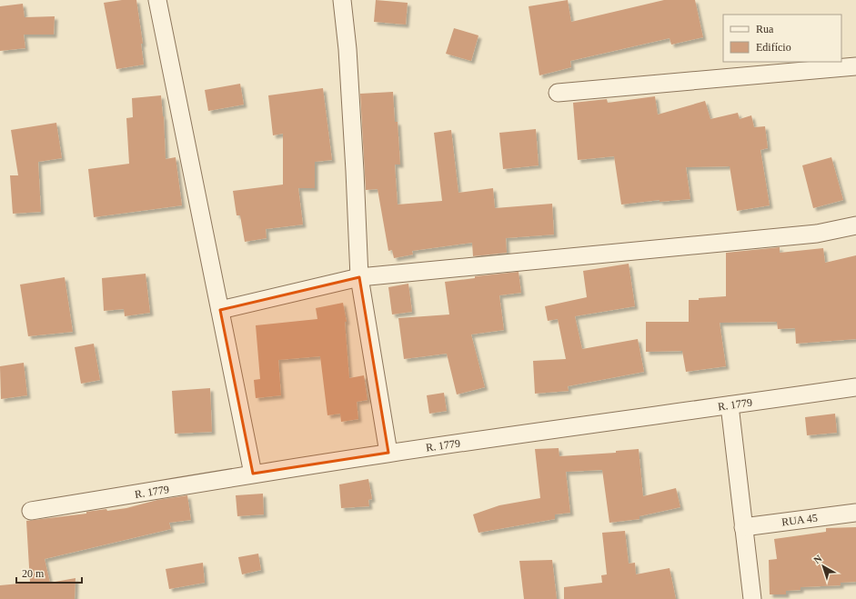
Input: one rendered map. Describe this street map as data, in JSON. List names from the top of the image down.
{
  "streets": {
    "street": ["R. 1779", "RUA 45"]
  },
  "legend": ["Rua", "Edifício"],
  "scale_bar": "20 m",
  "north": "top left"
}
